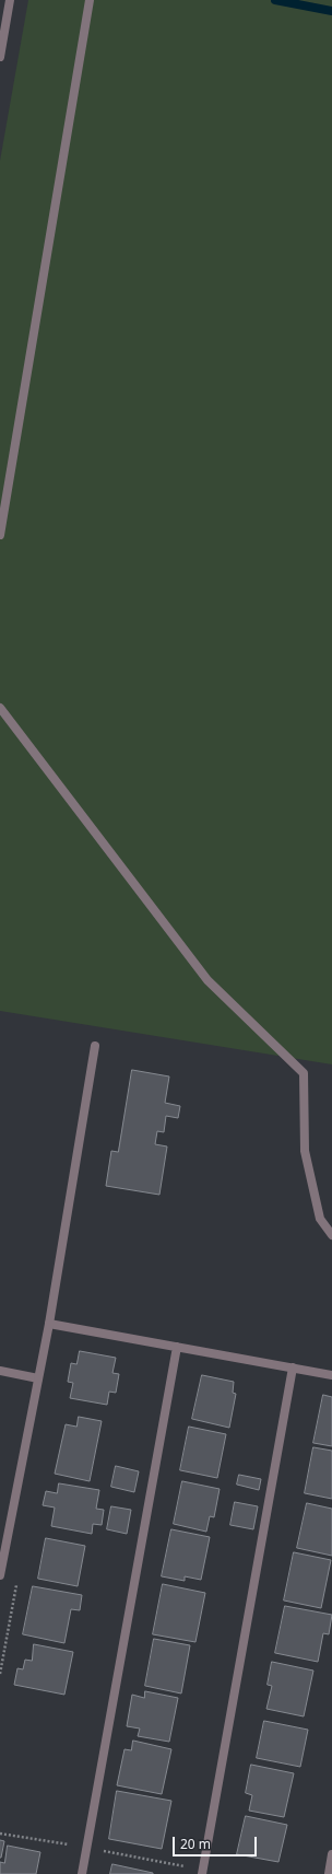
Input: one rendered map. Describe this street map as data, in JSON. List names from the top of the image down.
{
  "scale_bar": "20 m"
}
